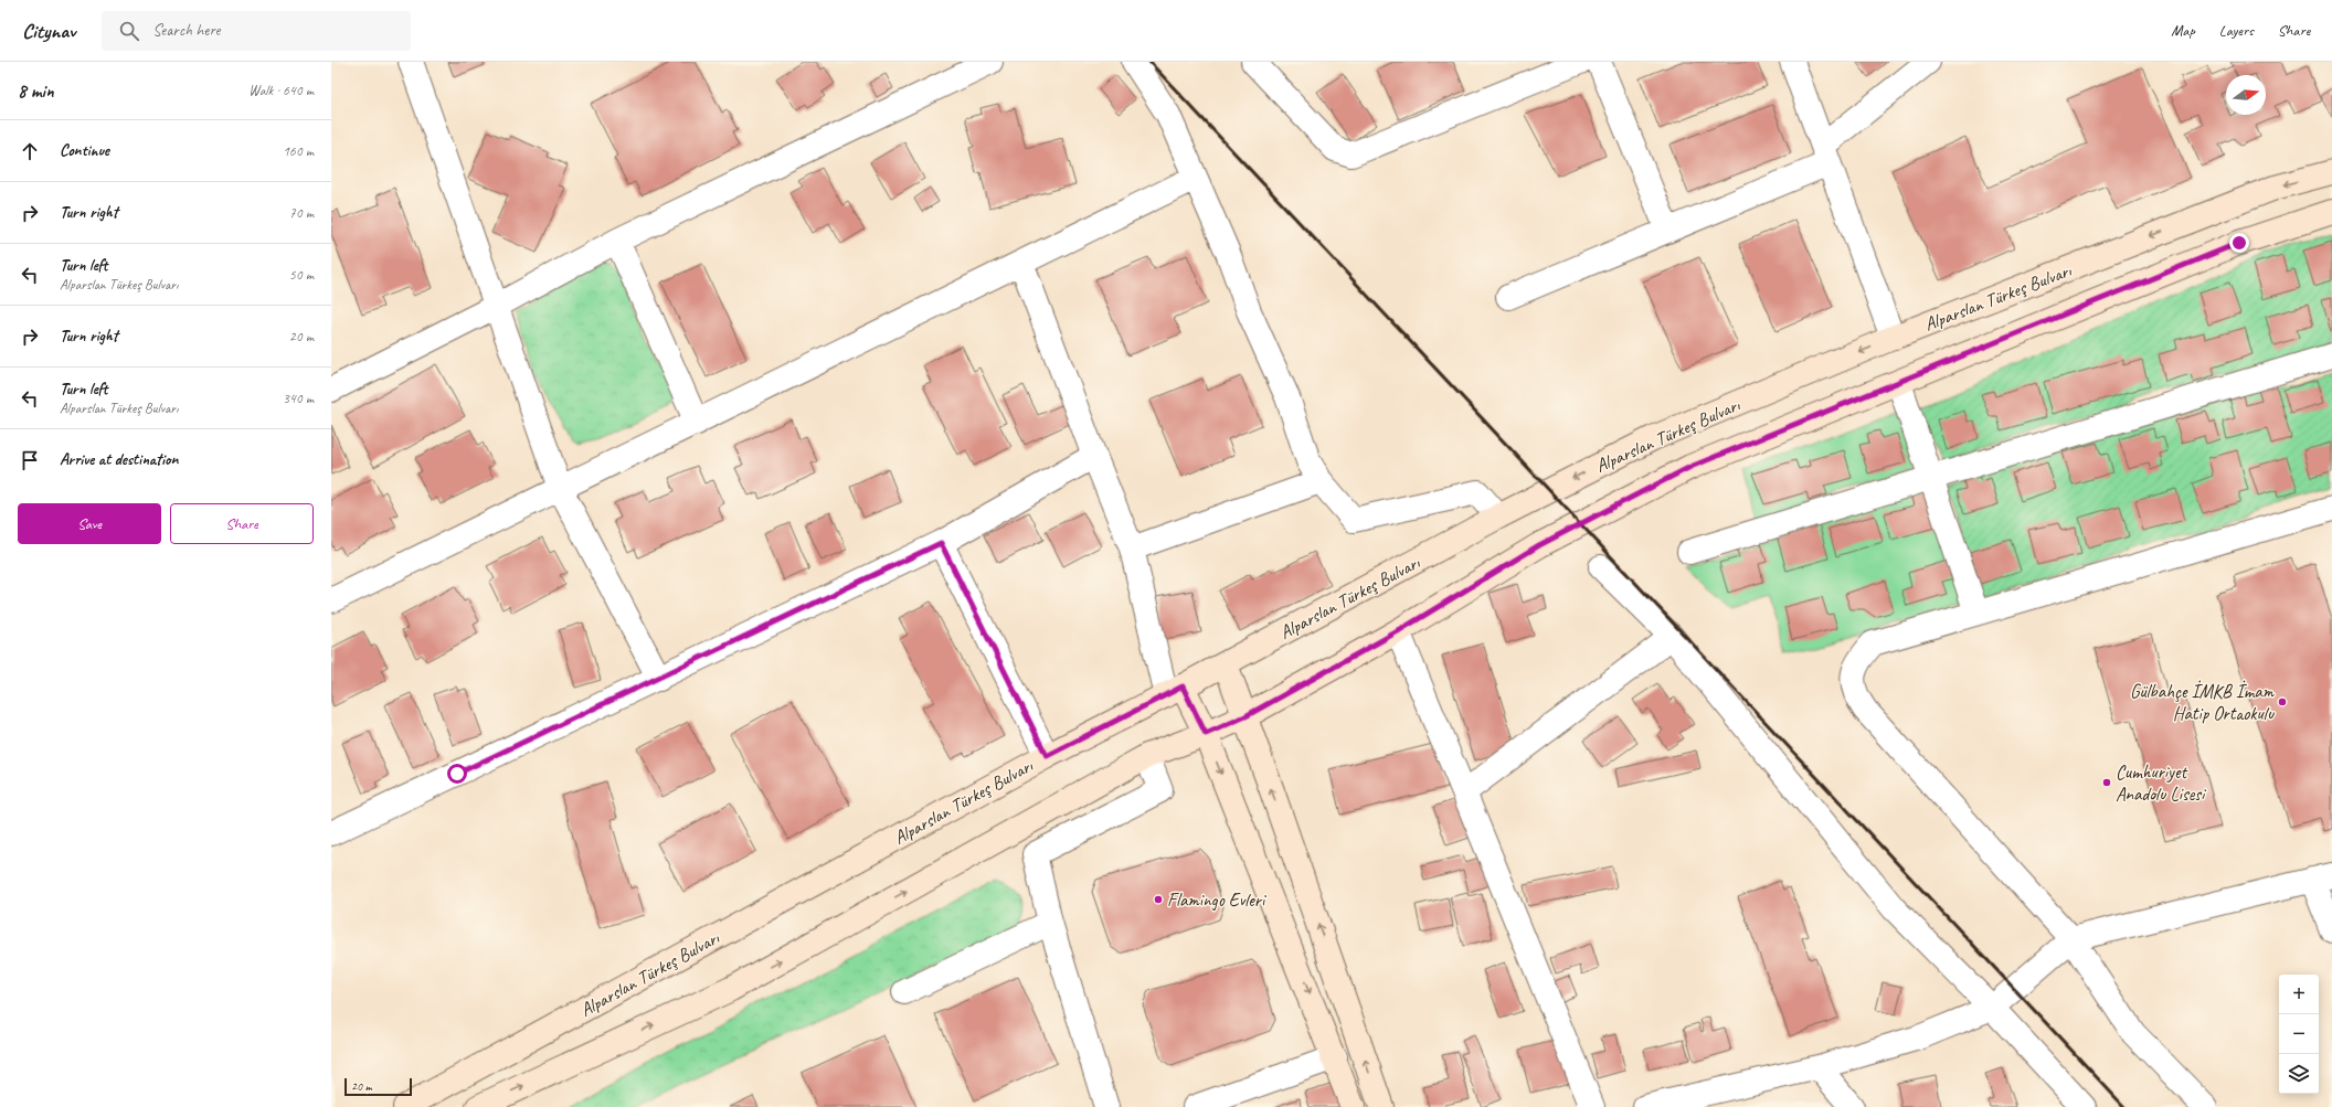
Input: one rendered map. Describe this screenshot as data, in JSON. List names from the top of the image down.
{
  "streets": {
    "main road": ["Alparslan Türkeş Bulvarı"]
  },
  "places": ["Gülbahçe İMKB İmam Hatip Ortaokulu", "Cumhuriyet Anadolu Lisesi", "Flamingo Evleri"],
  "scale_bar": "20 m",
  "north": "right",
  "page": {
    "header": "Citynav",
    "search": "Search here",
    "nav": ["Map", "Layers", "Share"],
    "heading": ["8 min", "Walk · 640 m"],
    "list": [
      ["Continue", "160 m"],
      ["Turn right", "70 m"],
      ["Turn left", "Alparslan Türkeş Bulvarı", "50 m"],
      ["Turn right", "20 m"],
      ["Turn left", "Alparslan Türkeş Bulvarı", "340 m"],
      "Arrive at destination"
    ],
    "buttons": ["Save", "Share"],
    "map_buttons": ["+", "−"],
    "scale": "20 m"
  }
}
